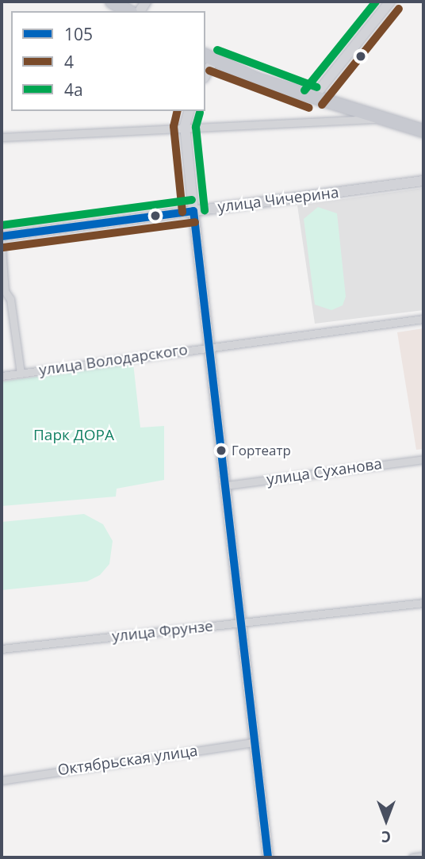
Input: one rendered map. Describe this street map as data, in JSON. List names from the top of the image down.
{
  "streets": {
    "main road": ["улица Чичерина"],
    "street": [
      "улица Володарского",
      "улица Суханова",
      "улица Фрунзе",
      "Октябрьская улица"
    ]
  },
  "parks": ["Парк ДОРА"],
  "places": ["Гортеатр"],
  "lines": ["transit line 4а", "transit line 4", "transit line 105"],
  "legend": ["105", "4", "4а"],
  "north": "bottom"
}
